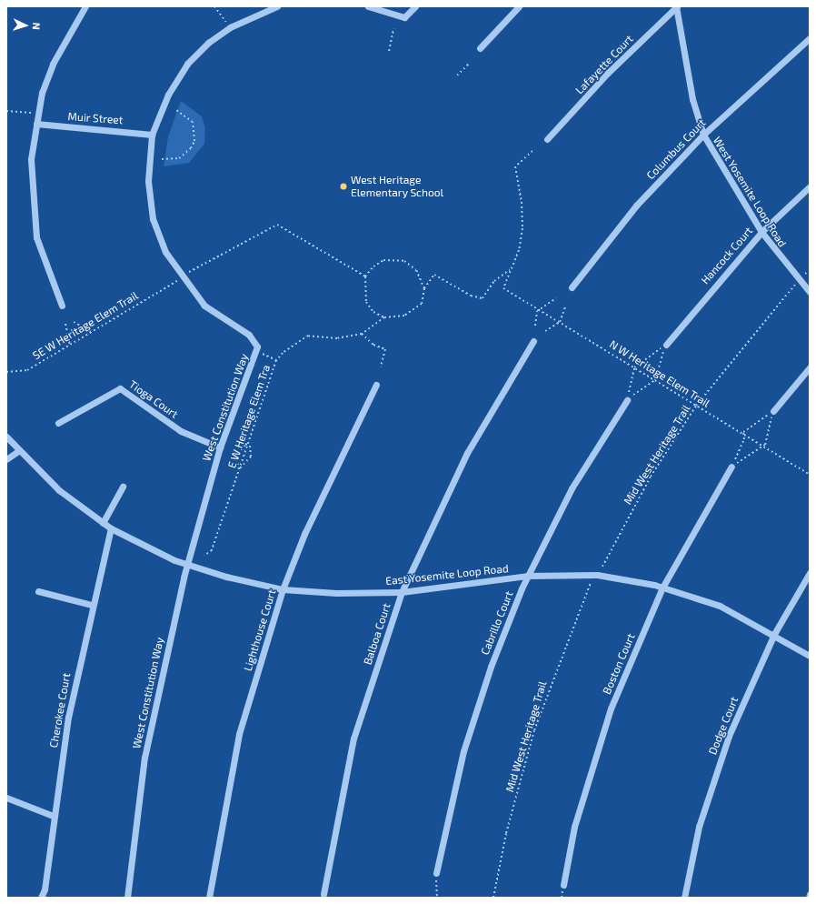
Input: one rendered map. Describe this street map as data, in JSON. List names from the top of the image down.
{
  "streets": {
    "street": [
      "Lafayette Court",
      "Muir Street",
      "Columbus Court",
      "West Yosemite Loop Road",
      "Hancock Court",
      "Tioga Court",
      "West Constitution Way",
      "East Yosemite Loop Road",
      "Cabrillo Court",
      "Lighthouse Court",
      "Balboa Court",
      "Boston Court",
      "Cherokee Court",
      "Dodge Court"
    ],
    "path": [
      "SE W Heritage Elem Trail",
      "N W Heritage Elem Trail",
      "E W Heritage Elem Tra",
      "Mid West Heritage Trail"
    ]
  },
  "crossings": [
    ["Lafayette Court", "West Yosemite Loop Road"],
    ["Muir Street", "West Constitution Way"],
    ["Columbus Court", "West Yosemite Loop Road"],
    ["West Yosemite Loop Road", "Hancock Court"],
    ["N W Heritage Elem Trail", "Mid West Heritage Trail"],
    ["Tioga Court", "West Constitution Way"],
    ["West Constitution Way", "East Yosemite Loop Road"],
    ["East Yosemite Loop Road", "Cabrillo Court"],
    ["East Yosemite Loop Road", "Lighthouse Court"],
    ["East Yosemite Loop Road", "Balboa Court"],
    ["East Yosemite Loop Road", "Boston Court"],
    ["East Yosemite Loop Road", "Cherokee Court"],
    ["East Yosemite Loop Road", "Dodge Court"]
  ],
  "places": ["West Heritage Elementary School"],
  "north": "right"
}
